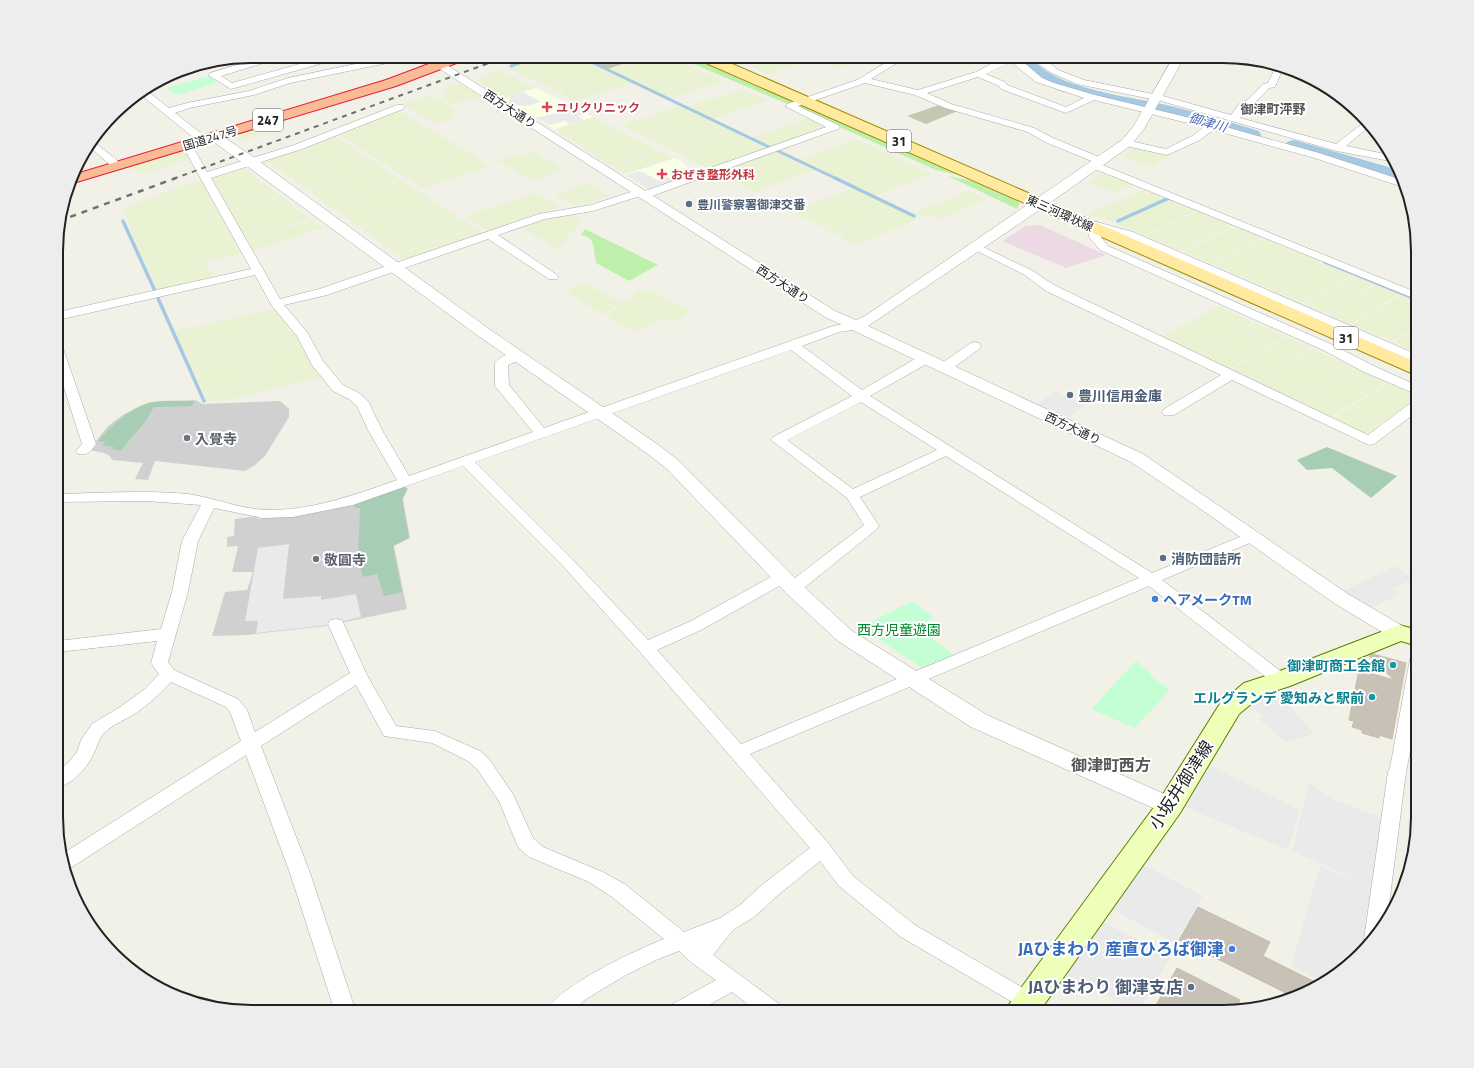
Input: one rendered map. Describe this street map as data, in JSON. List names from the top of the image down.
{
  "streets": {
    "highway": ["247", "国道247号"],
    "main road": ["31", "東三河環状線", "小坂井御津線"],
    "street": ["西方大通り"]
  },
  "crossings": [
    ["西方大通り", "小坂井御津線"]
  ],
  "districts": ["御津町泙野", "御津町西方"],
  "water": ["御津川"],
  "parks": ["西方児童遊園"],
  "places": {
    "health": ["ユリクリニック", "おぜき整形外科"],
    "other": [
      "豊川警察署御津交番",
      "豊川信用金庫",
      "入覺寺",
      "消防団詰所",
      "敬圓寺",
      "ヘアメークTM",
      "御津町商工会館",
      "エルグランデ 愛知みと駅前",
      "JAひまわり 産直ひろば御津",
      "JAひまわり 御津支店"
    ]
  }
}
